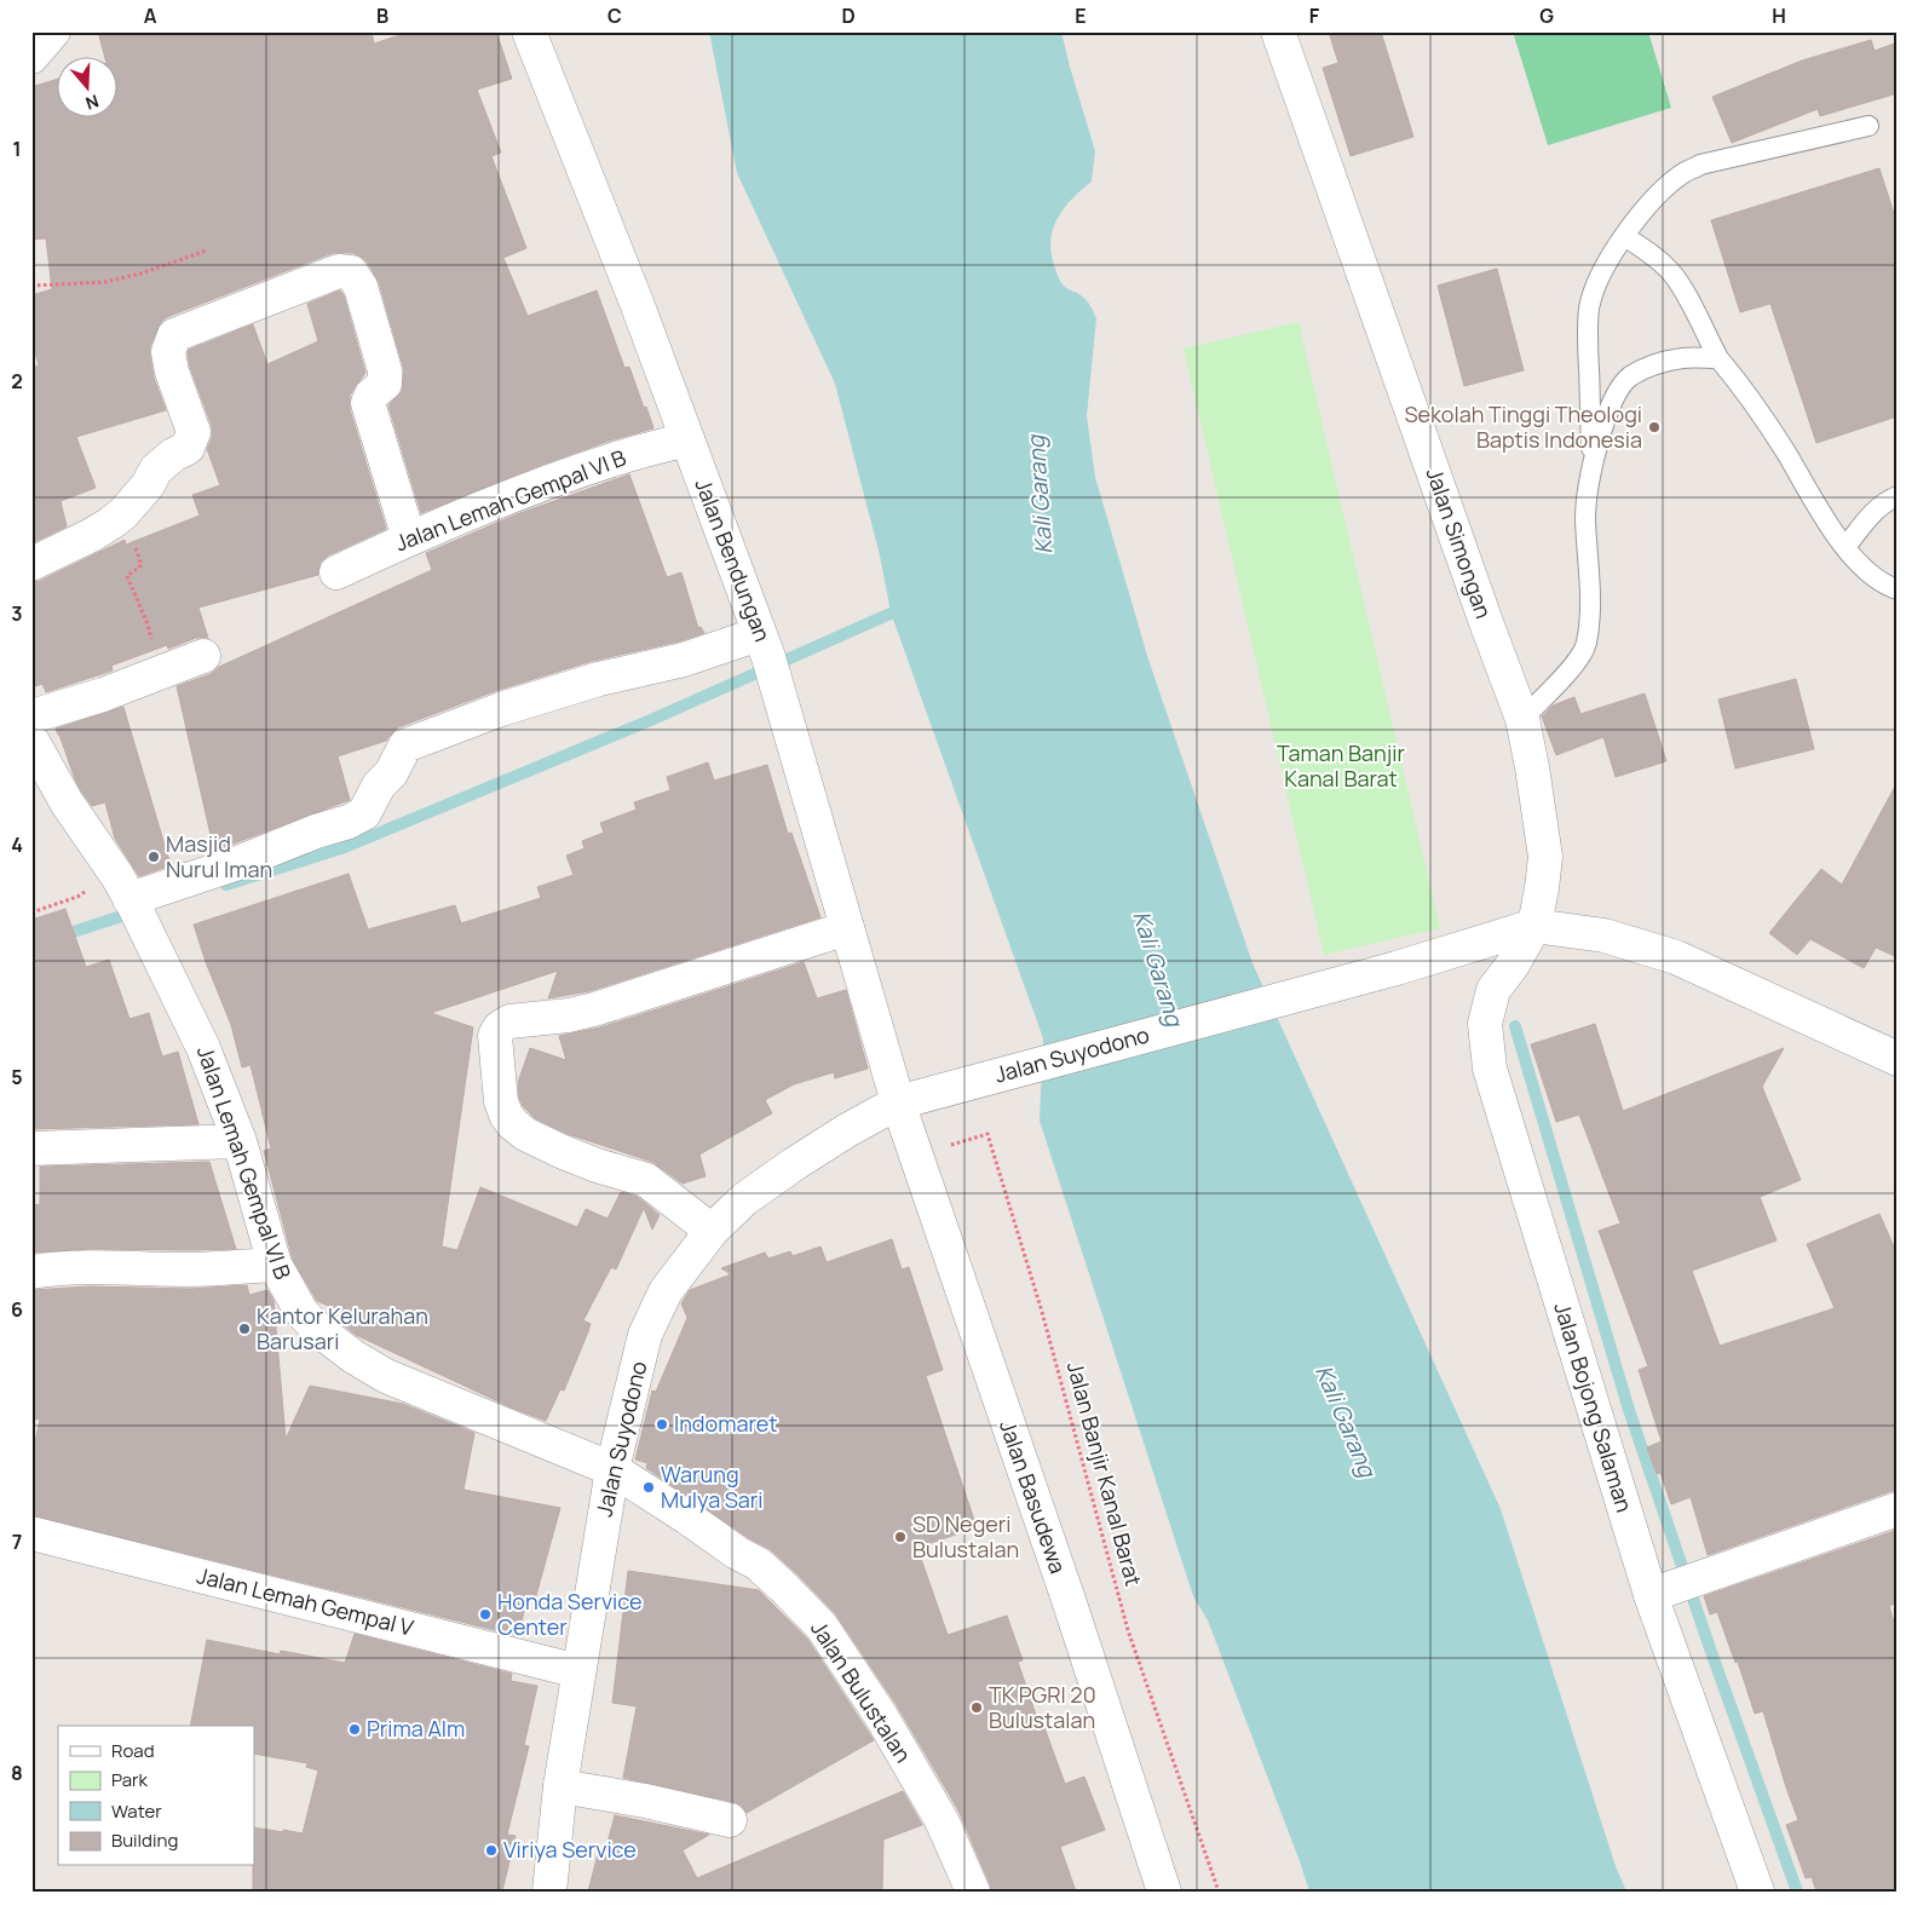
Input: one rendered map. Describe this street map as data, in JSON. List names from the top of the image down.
{
  "streets": {
    "street": [
      "Jalan Lemah Gempal VI B",
      "Jalan Simongan",
      "Jalan Bendungan",
      "Jalan Suyodono",
      "Jalan Bojong Salaman",
      "Jalan Basudewa",
      "Jalan Lemah Gempal V",
      "Jalan Bulustalan"
    ],
    "path": ["Jalan Banjir Kanal Barat"]
  },
  "crossings": [
    ["Jalan Lemah Gempal VI B", "Jalan Bendungan"],
    ["Jalan Lemah Gempal VI B", "Jalan Suyodono"],
    ["Jalan Lemah Gempal VI B", "Jalan Bulustalan"],
    ["Jalan Simongan", "Jalan Suyodono"],
    ["Jalan Simongan", "Jalan Bojong Salaman"],
    ["Jalan Bendungan", "Jalan Suyodono"],
    ["Jalan Bendungan", "Jalan Basudewa"],
    ["Jalan Suyodono", "Jalan Bojong Salaman"],
    ["Jalan Suyodono", "Jalan Basudewa"],
    ["Jalan Suyodono", "Jalan Lemah Gempal V"],
    ["Jalan Suyodono", "Jalan Bulustalan"],
    ["Jalan Banjir Kanal Barat", "Jalan Basudewa"]
  ],
  "water": ["Kali Garang"],
  "parks": ["Taman Banjir Kanal Barat"],
  "places": [
    "Sekolah Tinggi Theologi Baptis Indonesia",
    "Masjid Nurul Iman",
    "Kantor Kelurahan Barusari",
    "Indomaret",
    "Warung Mulya Sari",
    "SD Negeri Bulustalan",
    "Honda Service Center",
    "TK PGRI 20 Bulustalan",
    "Prima Alm",
    "Viriya Service"
  ],
  "legend": [
    "Road",
    "Park",
    "Water",
    "Building"
  ],
  "north": "bottom",
  "grid": {
    "columns": [
      "A",
      "B",
      "C",
      "D",
      "E",
      "F",
      "G",
      "H"
    ],
    "rows": [
      "1",
      "2",
      "3",
      "4",
      "5",
      "6",
      "7",
      "8"
    ]
  }
}
